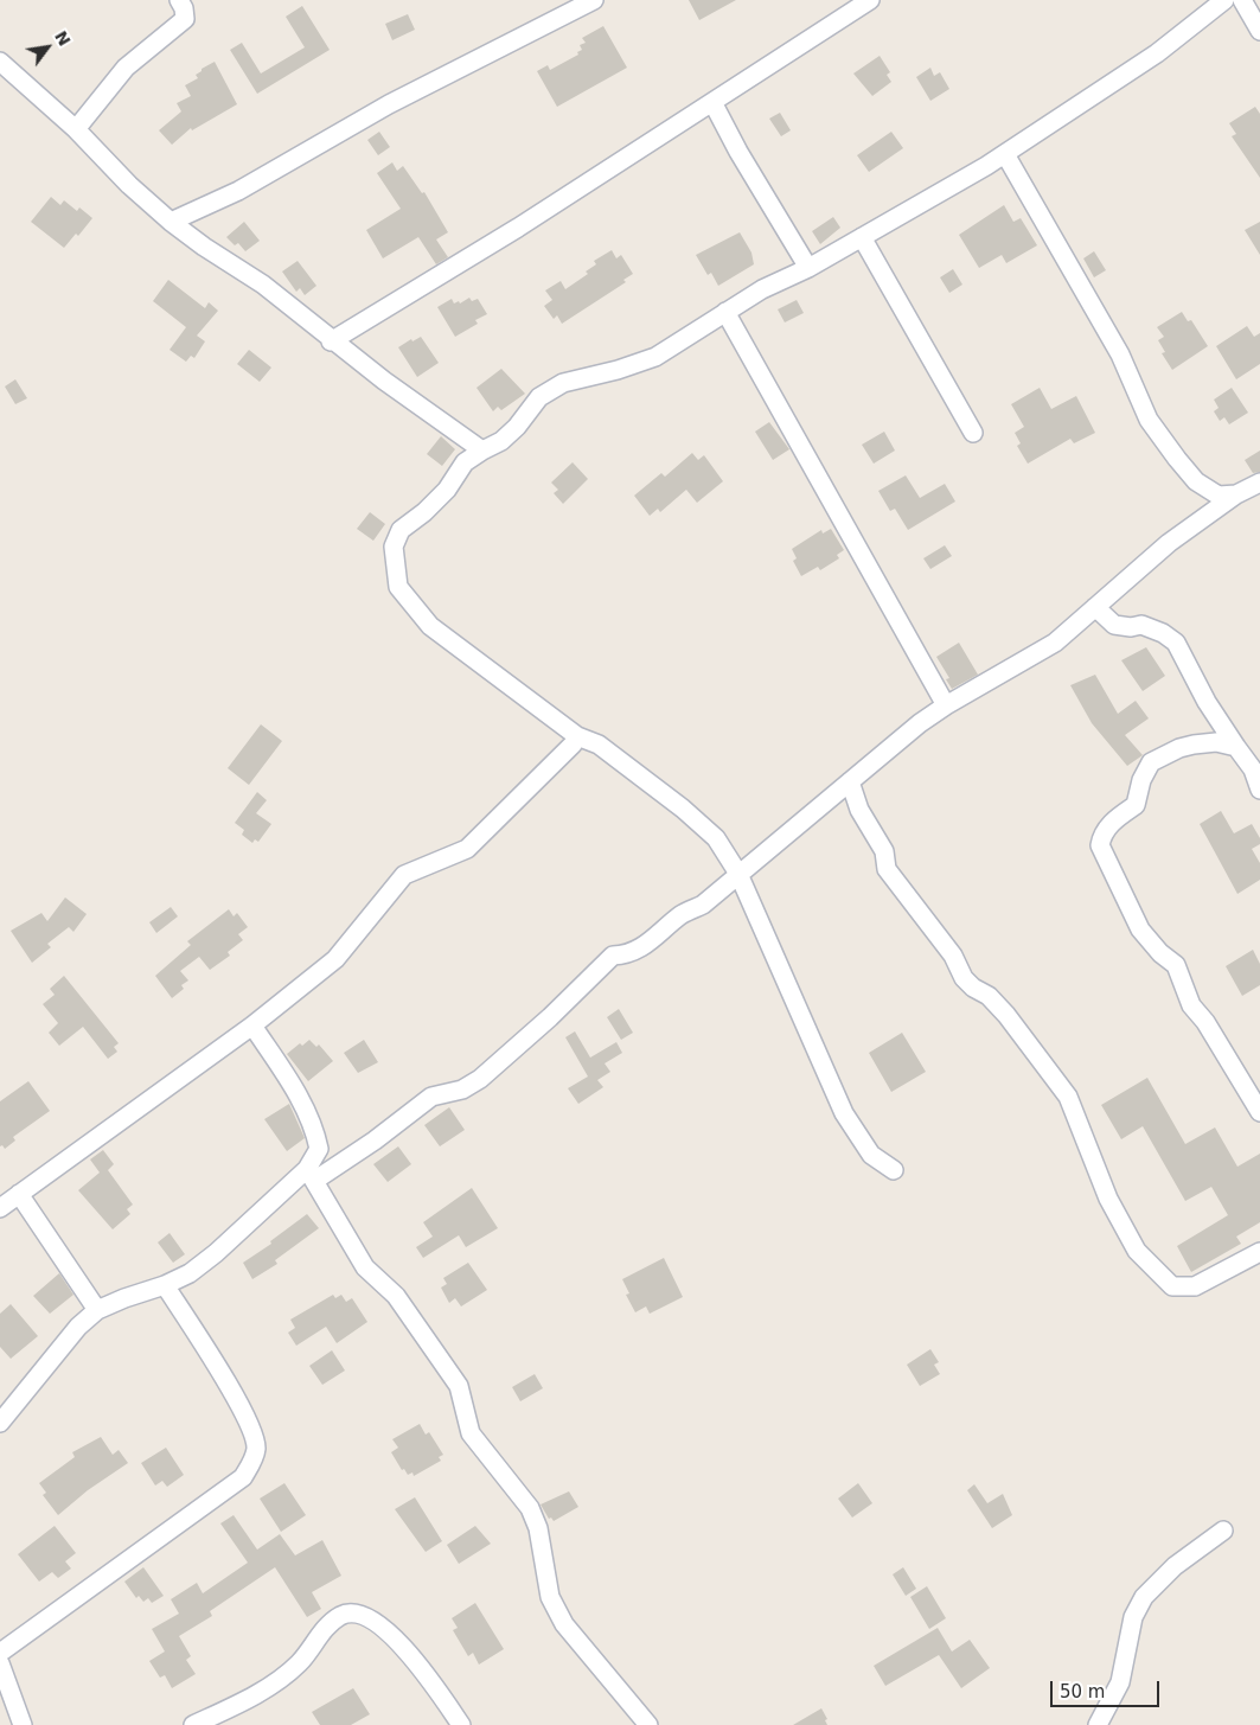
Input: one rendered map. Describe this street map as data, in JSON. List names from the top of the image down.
{
  "scale_bar": "50 m",
  "north": "top right"
}
